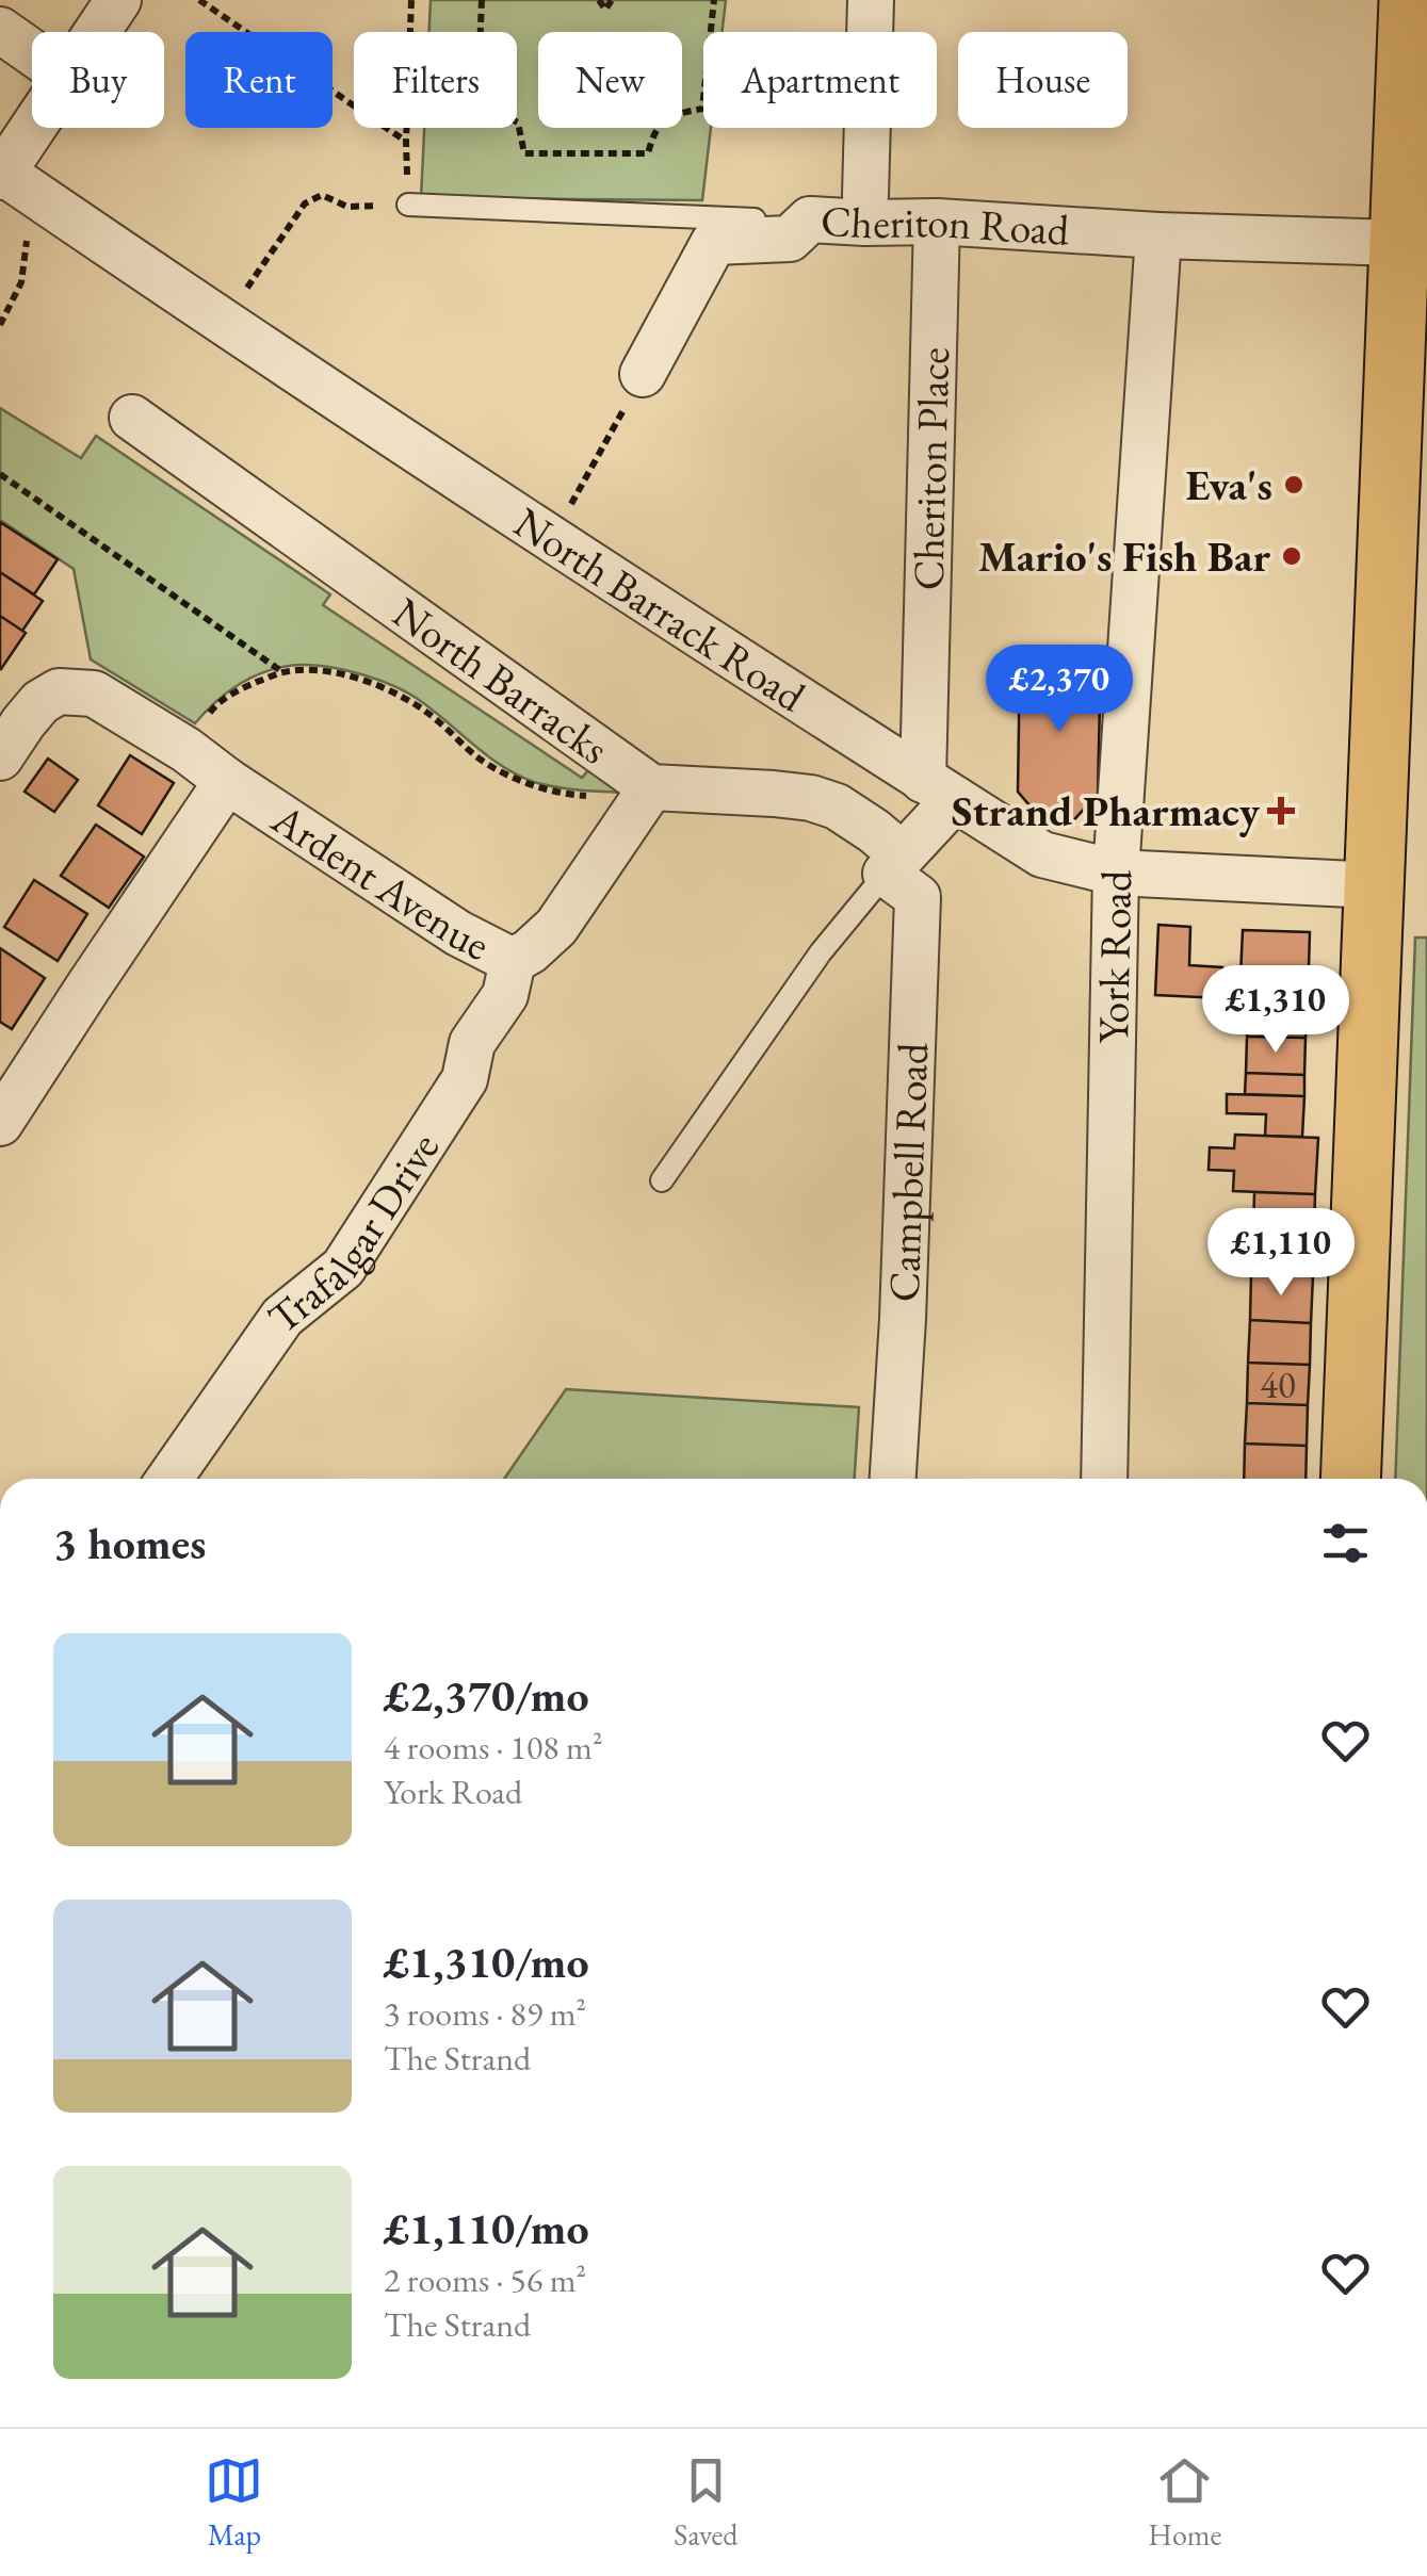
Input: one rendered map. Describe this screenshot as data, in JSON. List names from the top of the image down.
{
  "streets": {
    "street": [
      "Cheriton Road",
      "Cheriton Place",
      "North Barrack Road",
      "North Barracks",
      "Ardent Avenue",
      "York Road",
      "Campbell Road",
      "Trafalgar Drive"
    ]
  },
  "crossings": [
    ["Cheriton Road", "Cheriton Place"],
    ["Cheriton Road", "York Road"],
    ["Cheriton Place", "North Barrack Road"],
    ["North Barrack Road", "York Road"],
    ["North Barracks", "Ardent Avenue"],
    ["North Barracks", "Campbell Road"],
    ["Ardent Avenue", "Trafalgar Drive"]
  ],
  "places": {
    "other": ["Eva's", "Mario's Fish Bar"],
    "health": ["Strand Pharmacy"]
  },
  "house_numbers": ["40"],
  "page": {
    "chip": [
      "Buy",
      "Rent",
      "Filters",
      "New",
      "Apartment",
      "House"
    ],
    "price": ["£2,370", "£1,310", "£1,110"],
    "heading": "3 homes",
    "list": [
      {
        "name": "£2,370/mo",
        "note": "4 rooms · 108 m² · York Road"
      },
      {
        "name": "£1,310/mo",
        "note": "3 rooms · 89 m² · The Strand"
      },
      {
        "name": "£1,110/mo",
        "note": "2 rooms · 56 m² · The Strand"
      }
    ],
    "tabs": ["Map", "Saved", "Home"]
  }
}
